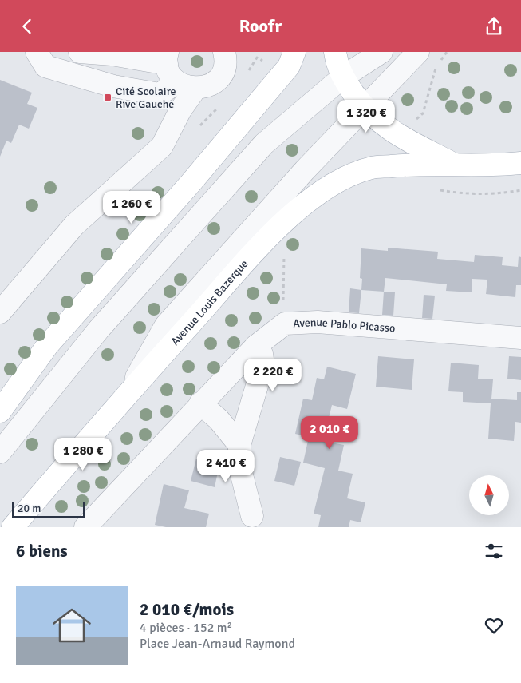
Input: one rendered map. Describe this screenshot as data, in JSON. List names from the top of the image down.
{
  "streets": {
    "main road": ["Avenue Louis Bazerque"],
    "street": ["Avenue Pablo Picasso"]
  },
  "places": {
    "transit": ["Cité Scolaire Rive Gauche"]
  },
  "scale_bar": "20 m",
  "north": "top",
  "page": {
    "header": "Roofr",
    "price": [
      "1 320 €",
      "1 260 €",
      "2 220 €",
      "2 010 €",
      "1 280 €",
      "2 410 €"
    ],
    "scale": "20 m",
    "heading": "6 biens",
    "list": [
      {
        "name": "2 010 €/mois",
        "note": "4 pièces · 152 m² · Place Jean-Arnaud Raymond"
      }
    ]
  }
}
